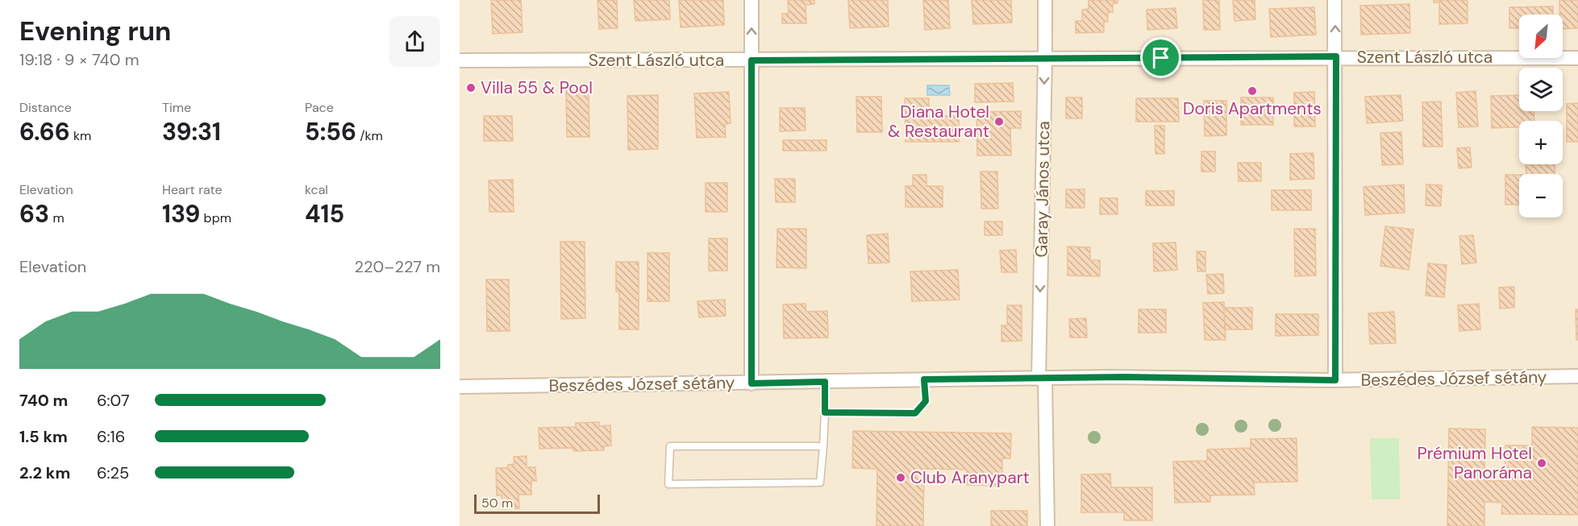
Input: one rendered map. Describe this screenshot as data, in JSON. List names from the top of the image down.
{
  "streets": {
    "street": ["Szent László utca", "Garay János utca", "Beszédes József sétány"]
  },
  "crossings": [
    ["Szent László utca", "Garay János utca"],
    ["Garay János utca", "Beszédes József sétány"]
  ],
  "one_way": ["Garay János utca"],
  "places": [
    "Villa 55 & Pool",
    "Doris Apartments",
    "Diana Hotel & Restaurant",
    "Prémium Hotel Panoráma",
    "Club Aranypart"
  ],
  "scale_bar": "50 m",
  "north": "bottom left",
  "page": {
    "heading": ["Evening run", "19:18 · 9 × 740 m"],
    "map_buttons": ["+", "−"],
    "stats": [
      ["Distance", "6.66 km"],
      ["Time", "39:31"],
      ["Pace", "5:56 /km"],
      ["Elevation", "63 m"],
      ["Heart rate", "139 bpm"],
      ["kcal", "415"]
    ],
    "chart": ["Elevation", "220–227 m"],
    "list": [
      {
        "name": "740 m",
        "note": "6:07"
      },
      {
        "name": "1.5 km",
        "note": "6:16"
      },
      {
        "name": "2.2 km",
        "note": "6:25"
      }
    ],
    "scale": "50 m"
  }
}
